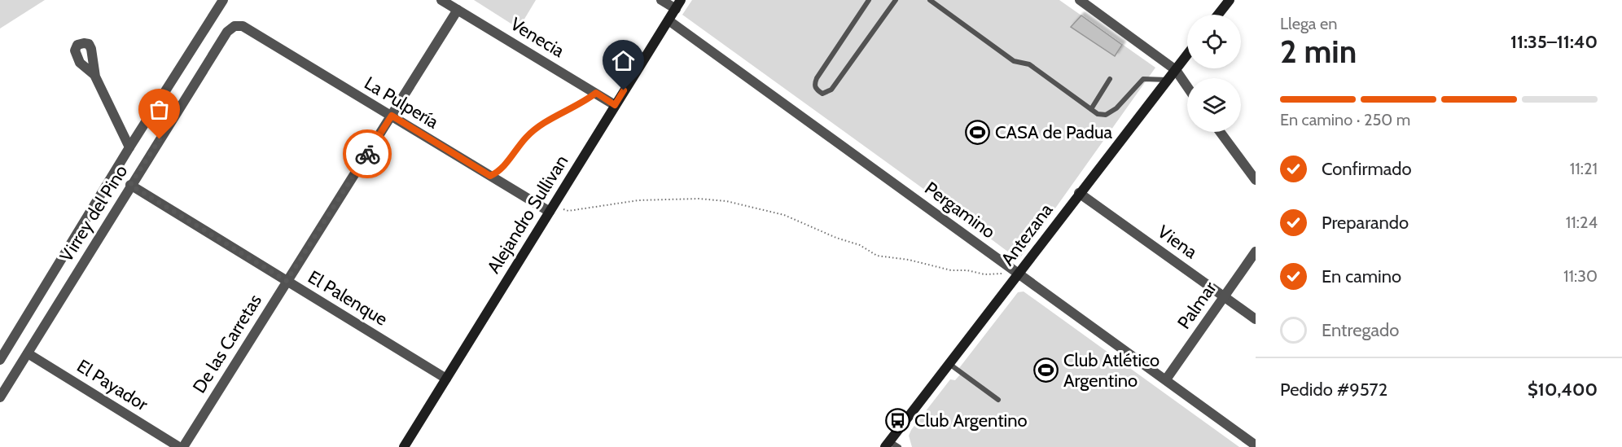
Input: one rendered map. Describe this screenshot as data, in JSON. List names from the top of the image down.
{
  "streets": {
    "street": [
      "Venecia",
      "La Pulpería",
      "Pergamino",
      "Virrey del Pino",
      "Alejandro Sullivan",
      "Antezana",
      "Viena",
      "El Palenque",
      "Palmar",
      "De las Carretas",
      "El Payador"
    ]
  },
  "crossings": [
    ["Venecia", "Alejandro Sullivan"],
    ["Venecia", "De las Carretas"],
    ["La Pulpería", "Virrey del Pino"],
    ["La Pulpería", "Alejandro Sullivan"],
    ["La Pulpería", "De las Carretas"],
    ["Pergamino", "Alejandro Sullivan"],
    ["Pergamino", "Antezana"],
    ["Pergamino", "Palmar"],
    ["Virrey del Pino", "El Palenque"],
    ["Virrey del Pino", "El Payador"],
    ["Alejandro Sullivan", "El Palenque"],
    ["Antezana", "Viena"],
    ["Viena", "Palmar"],
    ["El Palenque", "De las Carretas"],
    ["De las Carretas", "El Payador"]
  ],
  "places": {
    "sports": ["CASA de Padua", "Club Atlético Argentino"],
    "bus stop": ["Club Argentino"]
  },
  "page": {
    "heading": ["2 min", "Llega en", "11:35–11:40"],
    "panel": ["Pedido #9572", "$10,400"],
    "bar": "En camino · 250 m",
    "list": [
      ["Confirmado", "11:21"],
      ["Preparando", "11:24"],
      ["En camino", "11:30"],
      "Entregado"
    ]
  }
}
